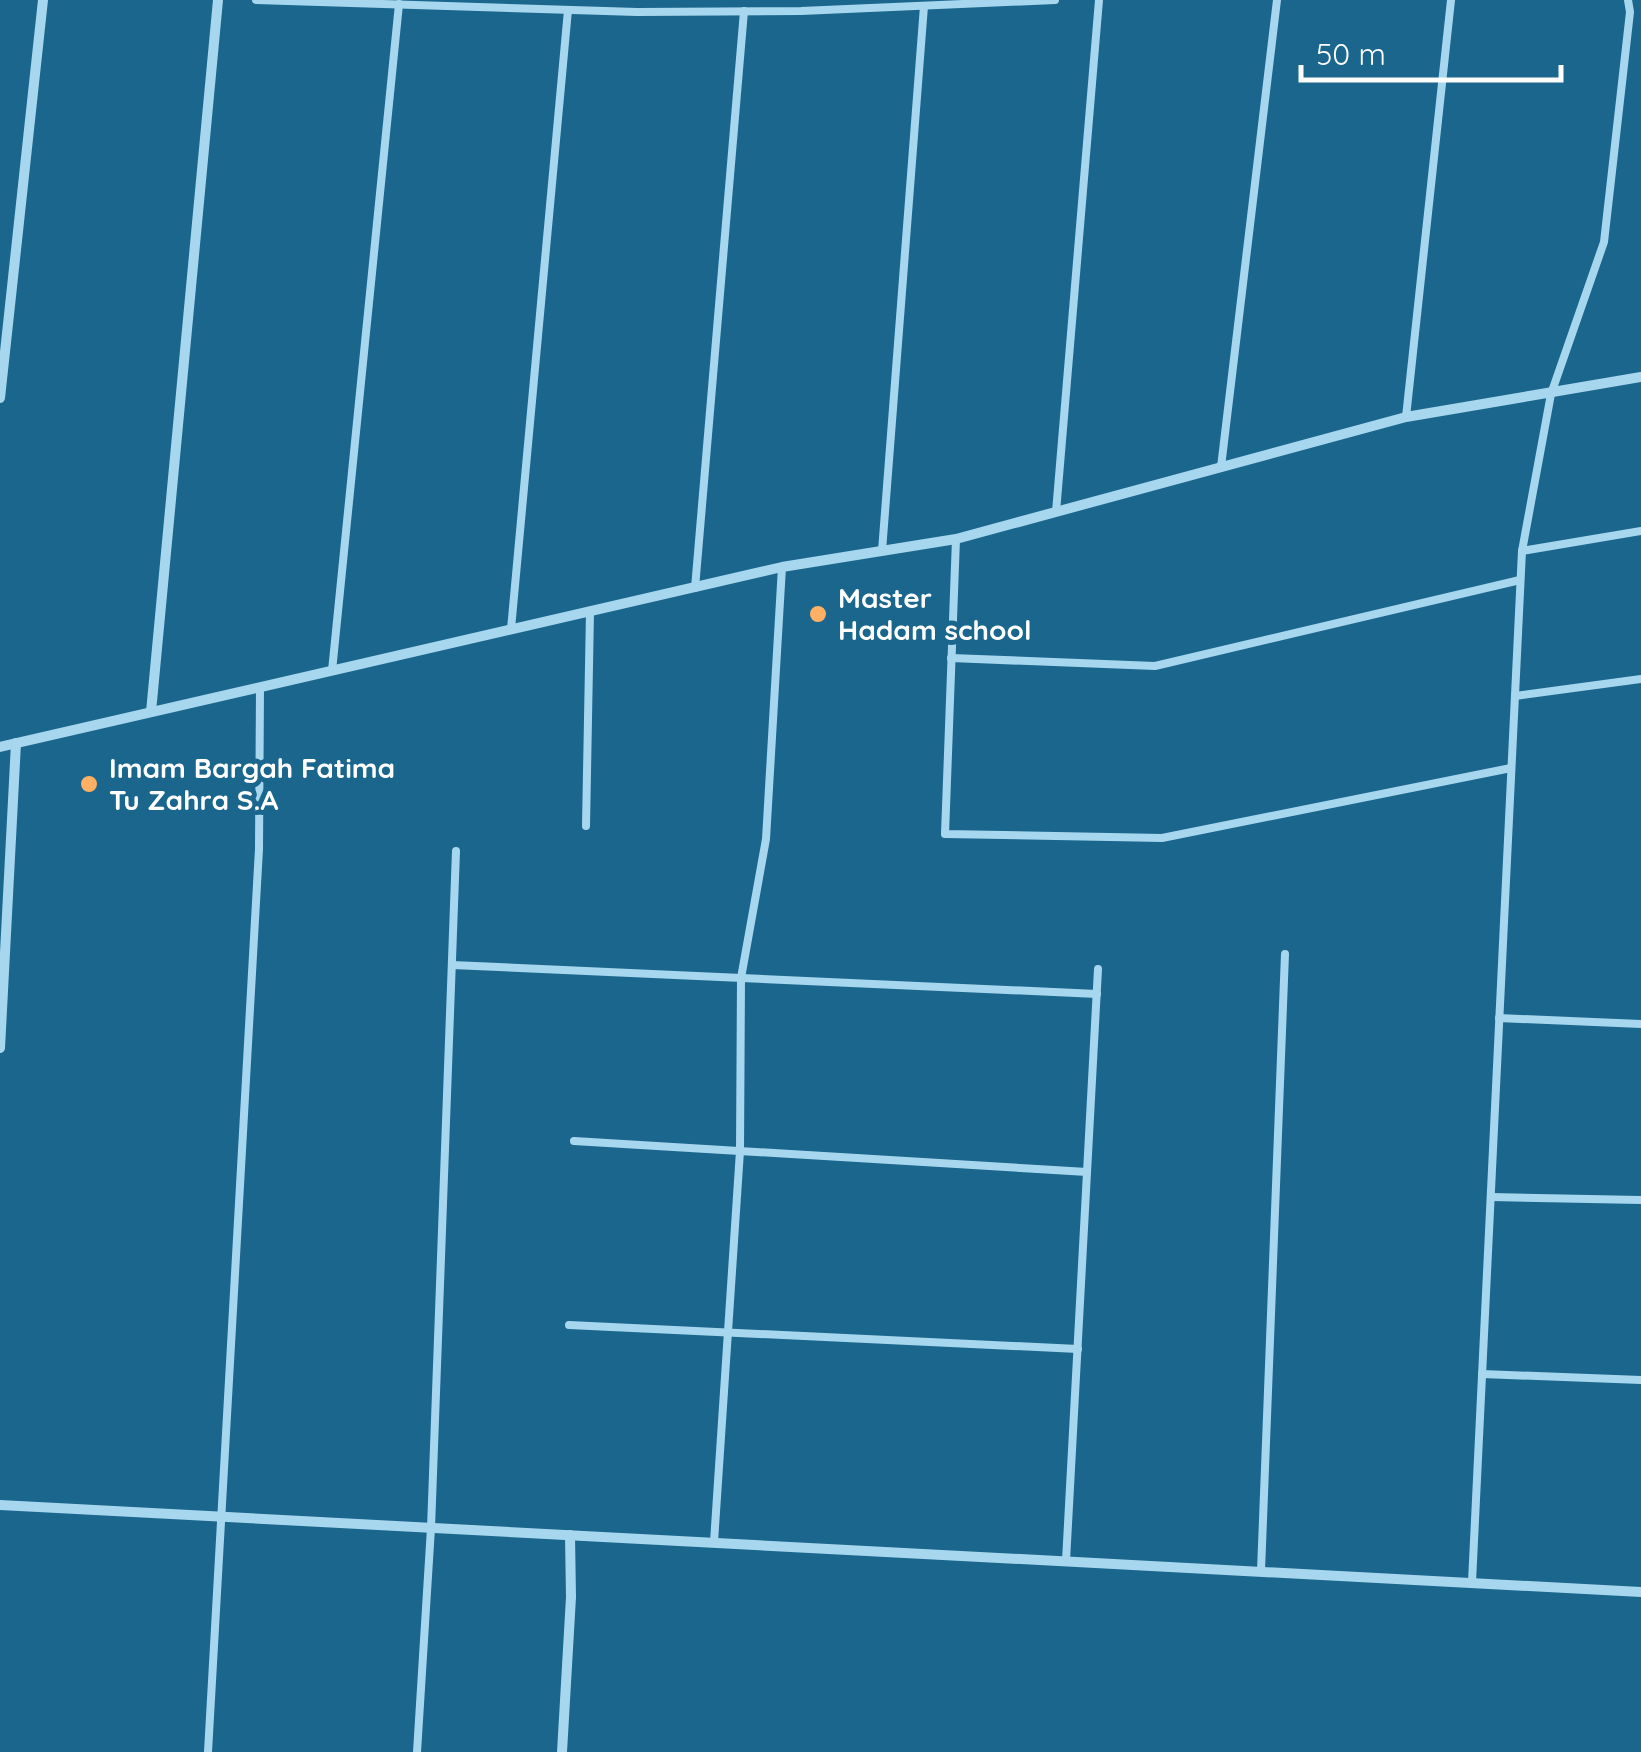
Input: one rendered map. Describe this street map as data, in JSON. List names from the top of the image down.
{
  "places": ["Master Hadam school", "Imam Bargah Fatima Tu Zahra S.A"],
  "scale_bar": "50 m"
}
